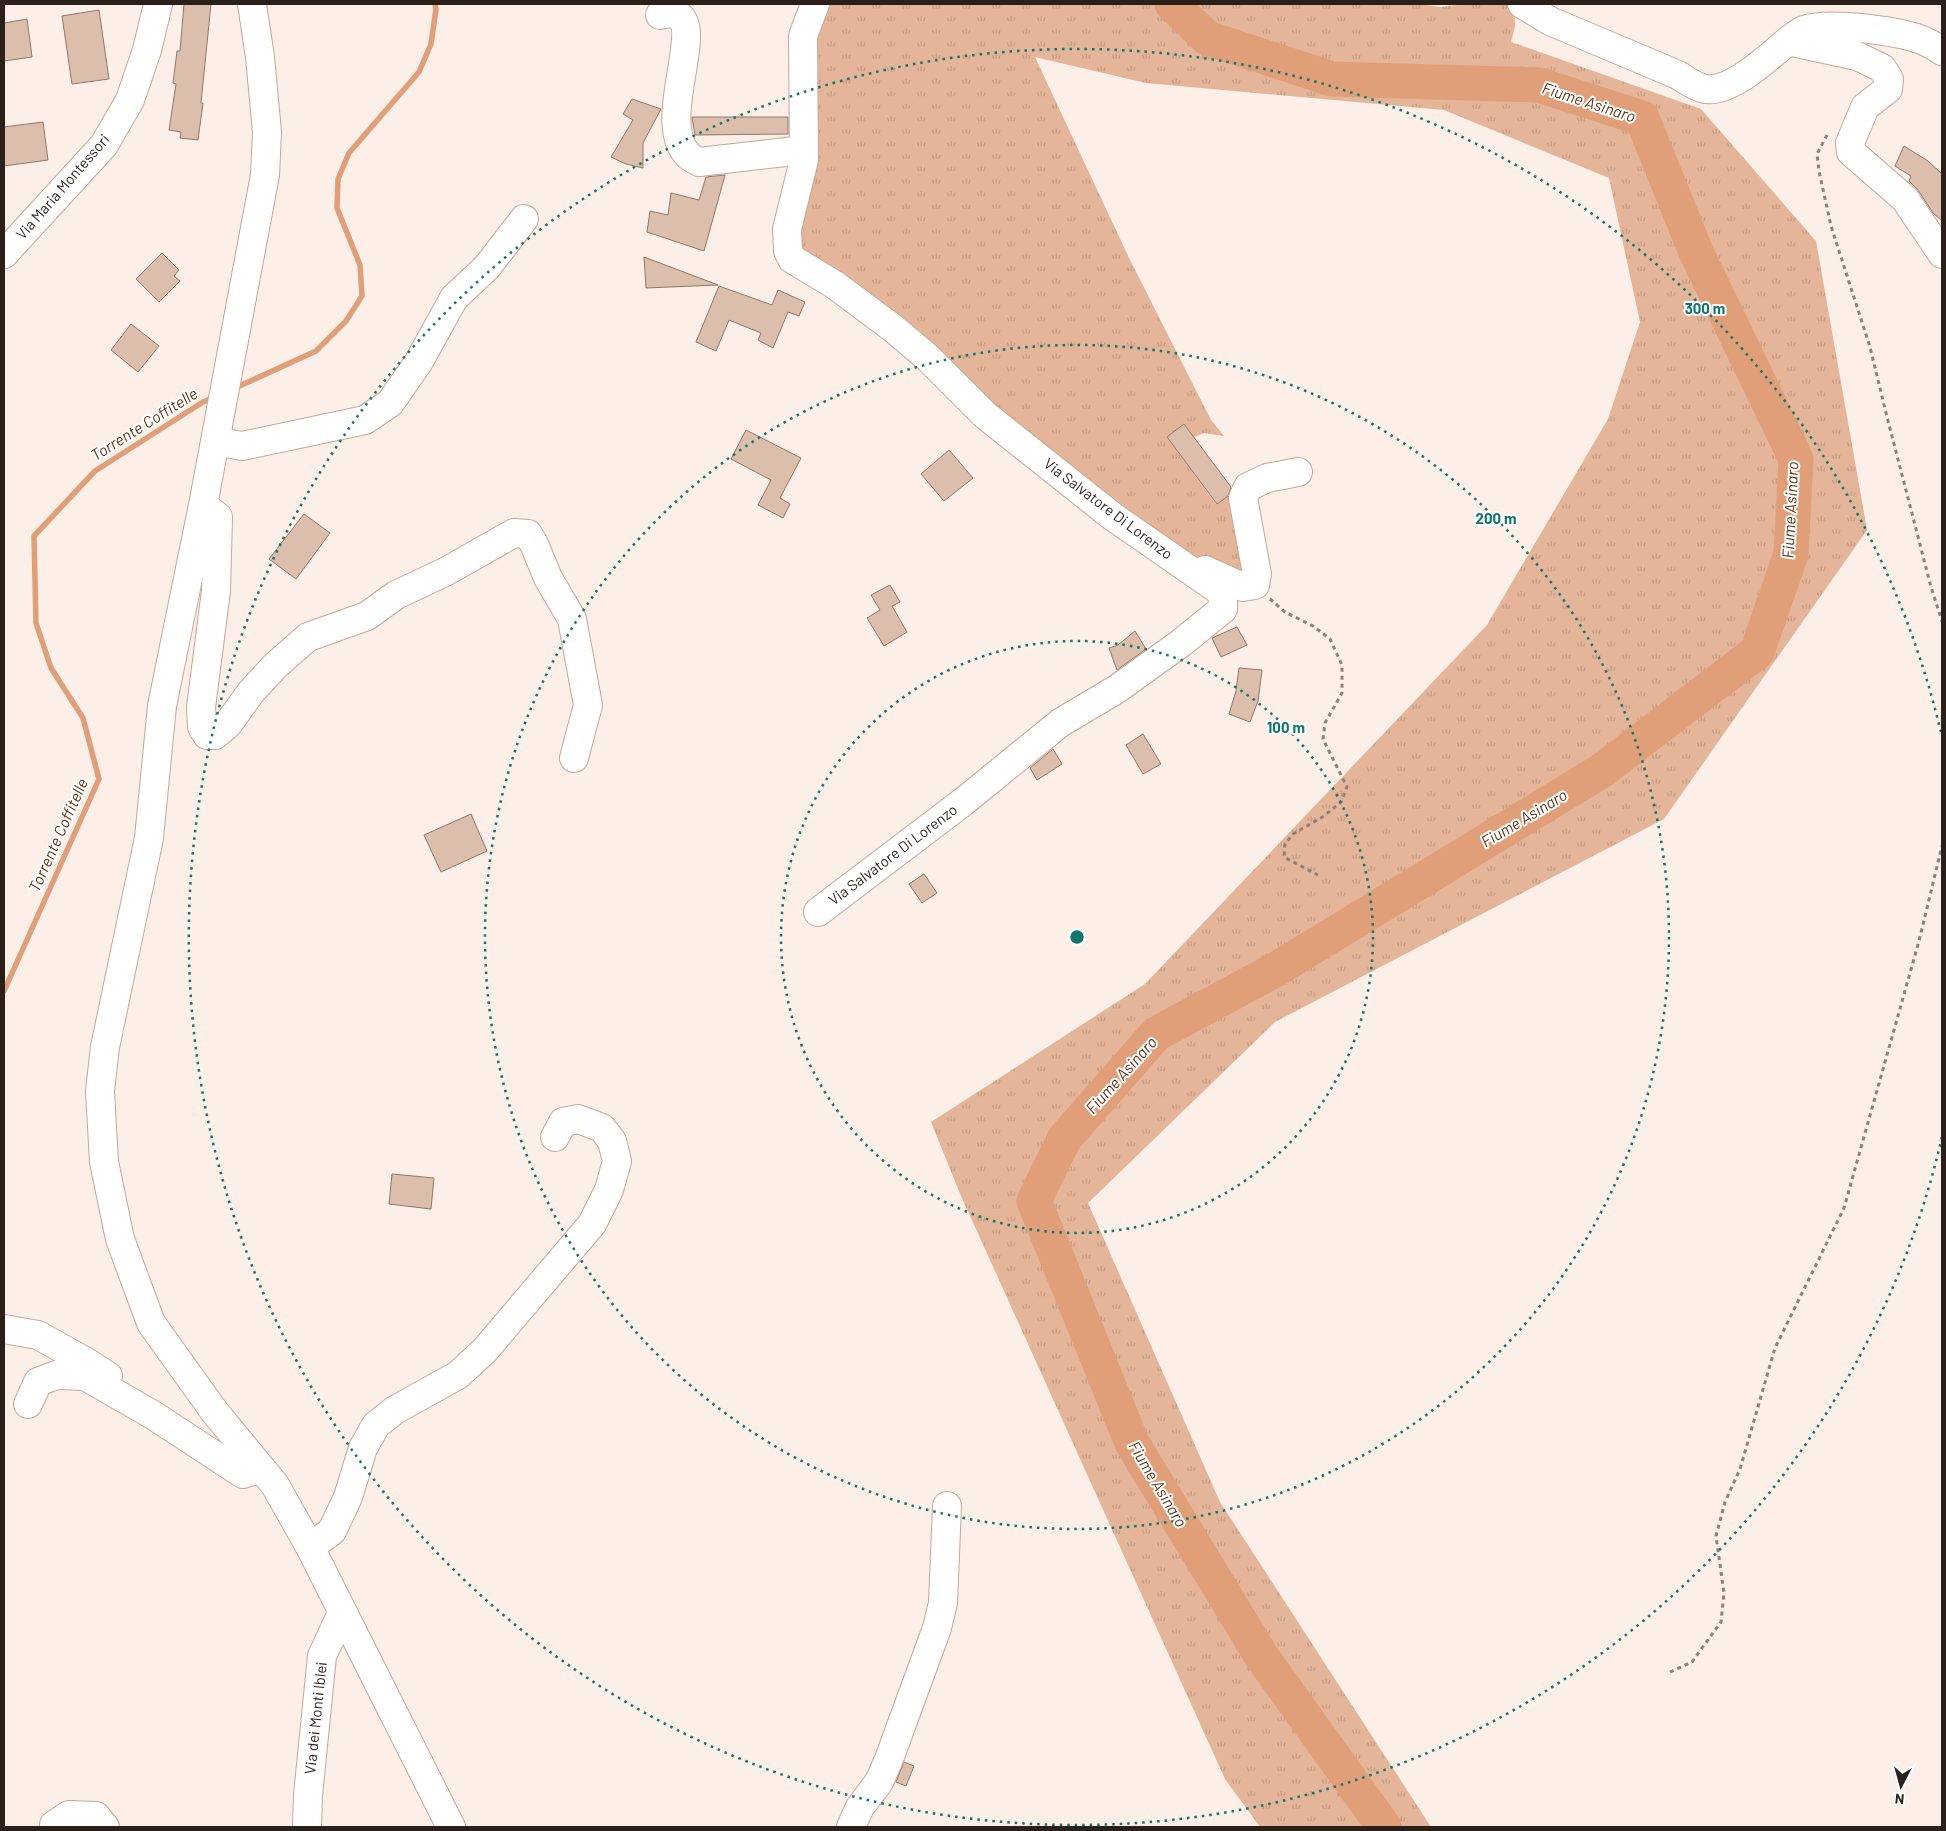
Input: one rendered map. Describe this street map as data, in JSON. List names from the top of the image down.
{
  "streets": {
    "street": ["Via Maria Montessori", "Via Salvatore Di Lorenzo", "Via dei Monti Iblei"]
  },
  "water": ["Fiume Asinaro", "Torrente Coffitelle"],
  "north": "bottom",
  "rings": ["300 m", "200 m", "100 m"]
}
